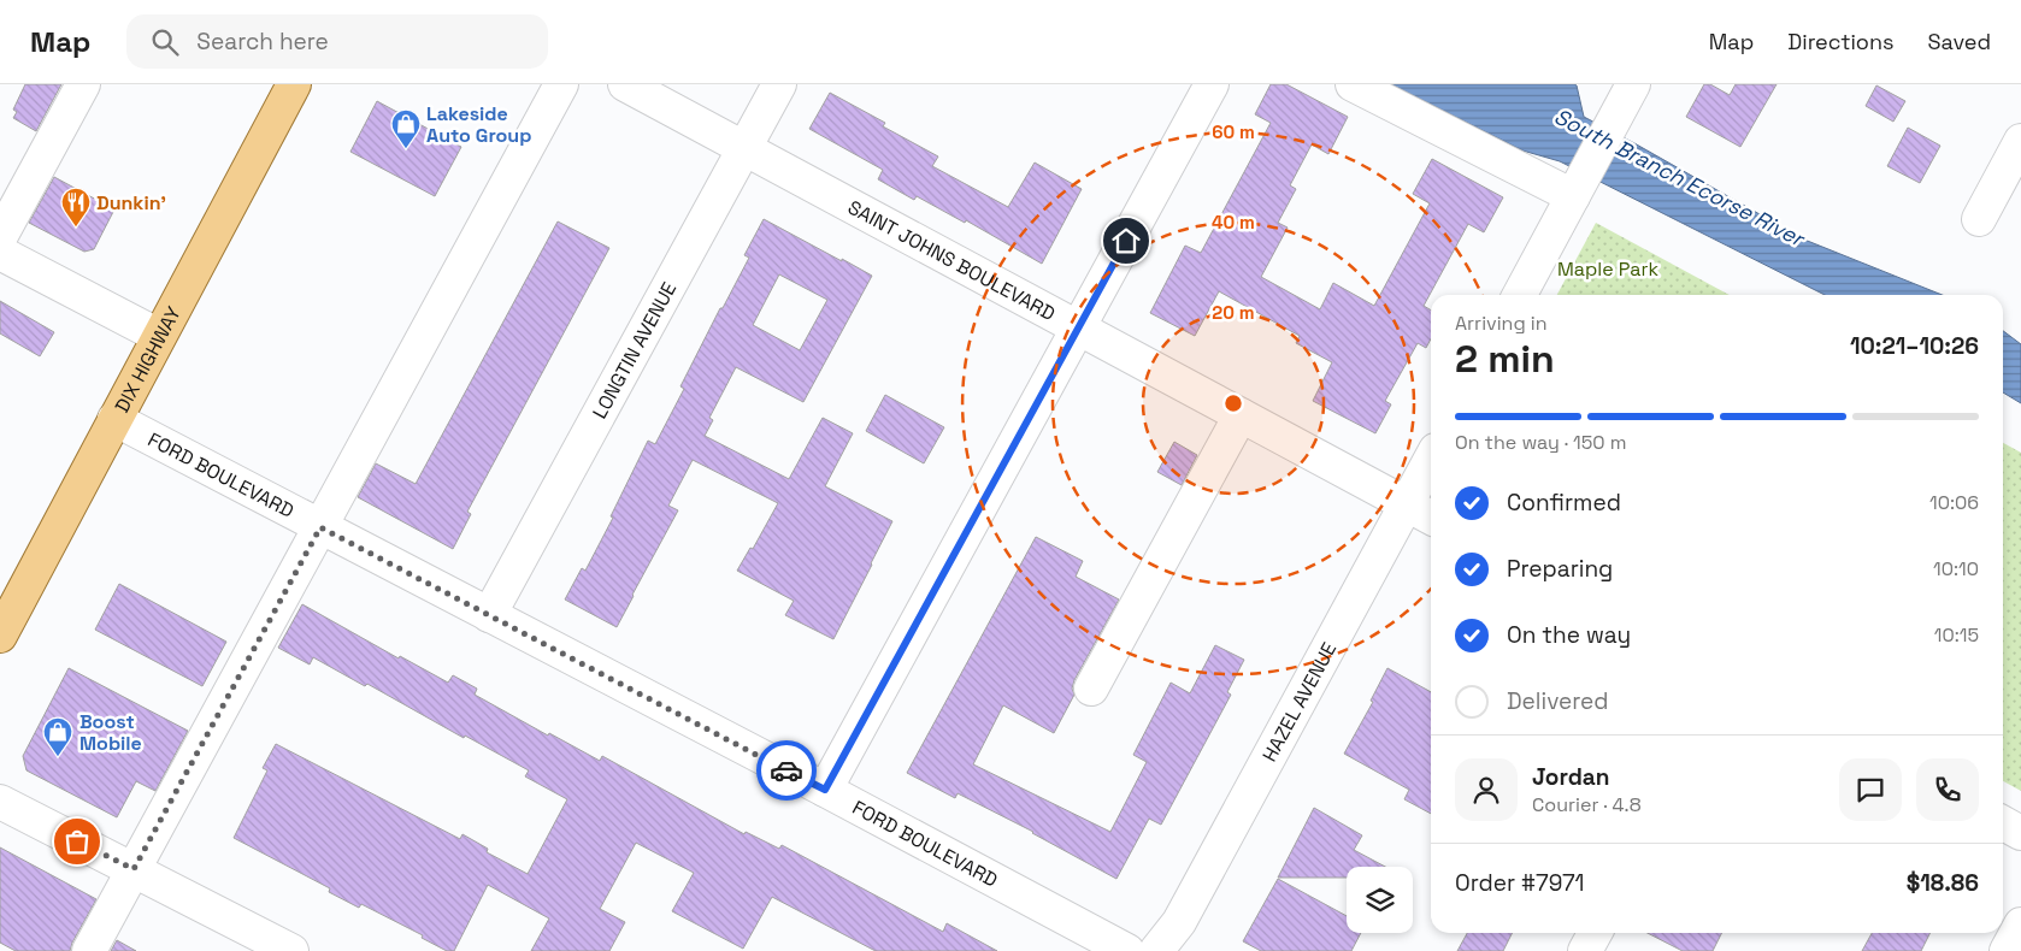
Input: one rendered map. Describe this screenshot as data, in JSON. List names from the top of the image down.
{
  "streets": {
    "main road": ["DIX HIGHWAY"],
    "street": [
      "SAINT JOHNS BOULEVARD",
      "LONGTIN AVENUE",
      "FORD BOULEVARD",
      "HAZEL AVENUE"
    ]
  },
  "crossings": [
    ["SAINT JOHNS BOULEVARD", "LONGTIN AVENUE"],
    ["SAINT JOHNS BOULEVARD", "HAZEL AVENUE"],
    ["LONGTIN AVENUE", "FORD BOULEVARD"],
    ["DIX HIGHWAY", "FORD BOULEVARD"]
  ],
  "water": ["South Branch Ecorse River"],
  "parks": ["Maple Park"],
  "places": {
    "shop": ["Lakeside Auto Group", "Boost Mobile"],
    "restaurant": ["Dunkin'"]
  },
  "page": {
    "header": "Map",
    "search": "Search here",
    "nav": ["Map", "Directions", "Saved"],
    "heading": ["2 min", "Arriving in", "10:21–10:26"],
    "panel": [
      "Jordan",
      "Courier · 4.8",
      "Order #7971",
      "$18.86"
    ],
    "bar": "On the way · 150 m",
    "list": [
      ["Confirmed", "10:06"],
      ["Preparing", "10:10"],
      ["On the way", "10:15"],
      "Delivered"
    ]
  },
  "rings": ["60 m", "40 m", "20 m"]
}
